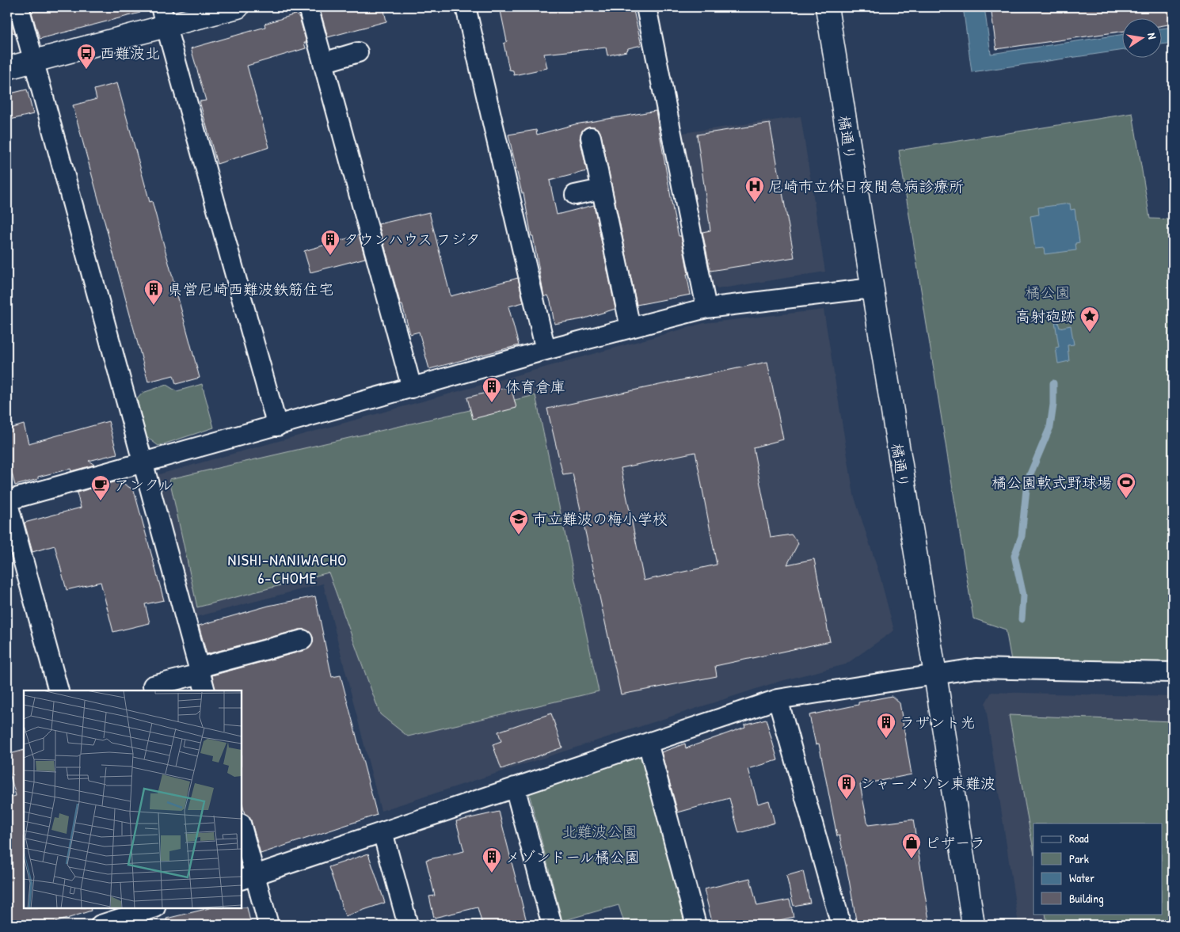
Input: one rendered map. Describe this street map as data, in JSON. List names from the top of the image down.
{
  "streets": {
    "street": ["橘通り"]
  },
  "districts": ["NISHI-NANIWACHO 6-CHOME"],
  "parks": ["橘公園", "北難波公園"],
  "places": {
    "bus stop": ["西難波北"],
    "hospital": ["尼崎市立休日夜間急病診療所"],
    "building": [
      "タウンハウス フジタ",
      "県営尼崎西難波鉄筋住宅",
      "体育倉庫",
      "ラザント光",
      "シャーメゾン東難波",
      "メゾンドール橘公園"
    ],
    "place": ["高射砲跡"],
    "sports": ["橘公園軟式野球場"],
    "cafe": ["アンクル"],
    "school or university": ["市立難波の梅小学校"],
    "shop": ["ピザーラ"]
  },
  "legend": [
    "Road",
    "Park",
    "Water",
    "Building"
  ],
  "north": "right"
}
